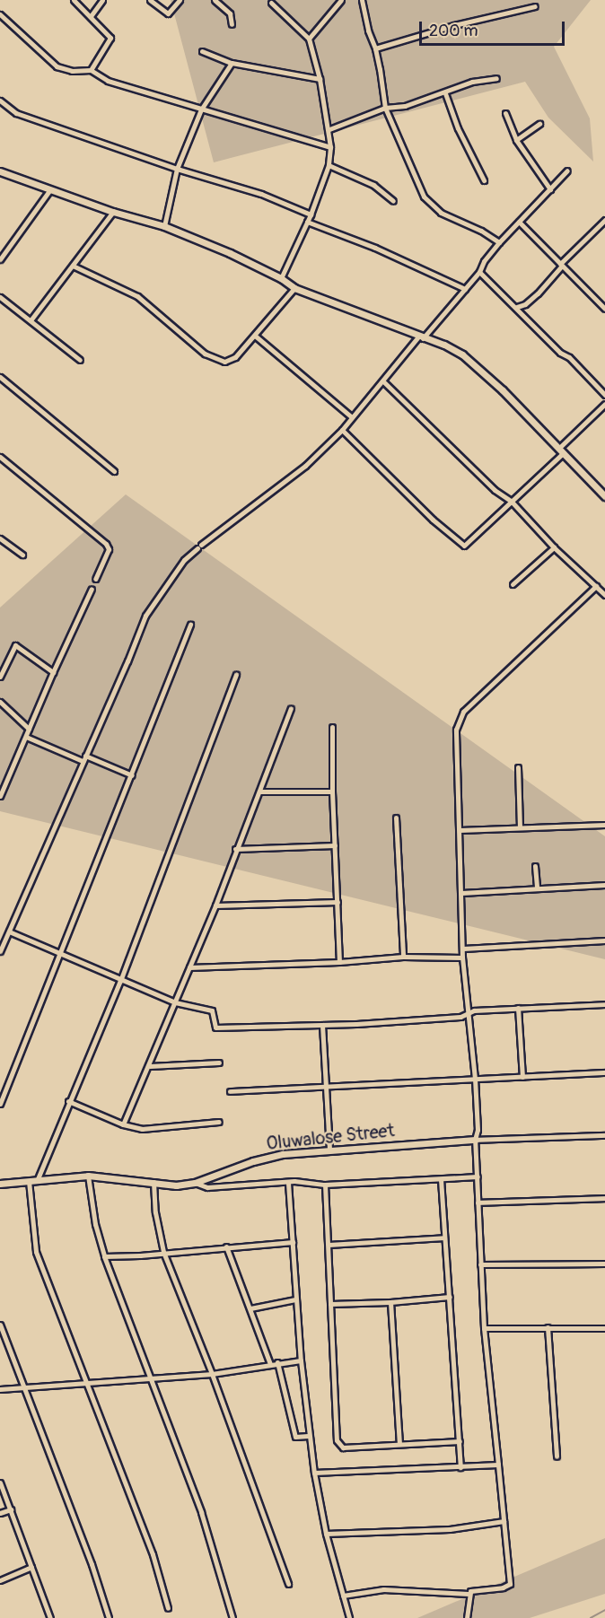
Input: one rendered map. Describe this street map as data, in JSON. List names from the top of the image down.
{
  "streets": {
    "street": ["Oluwalose Street"]
  },
  "scale_bar": "200 m"
}
